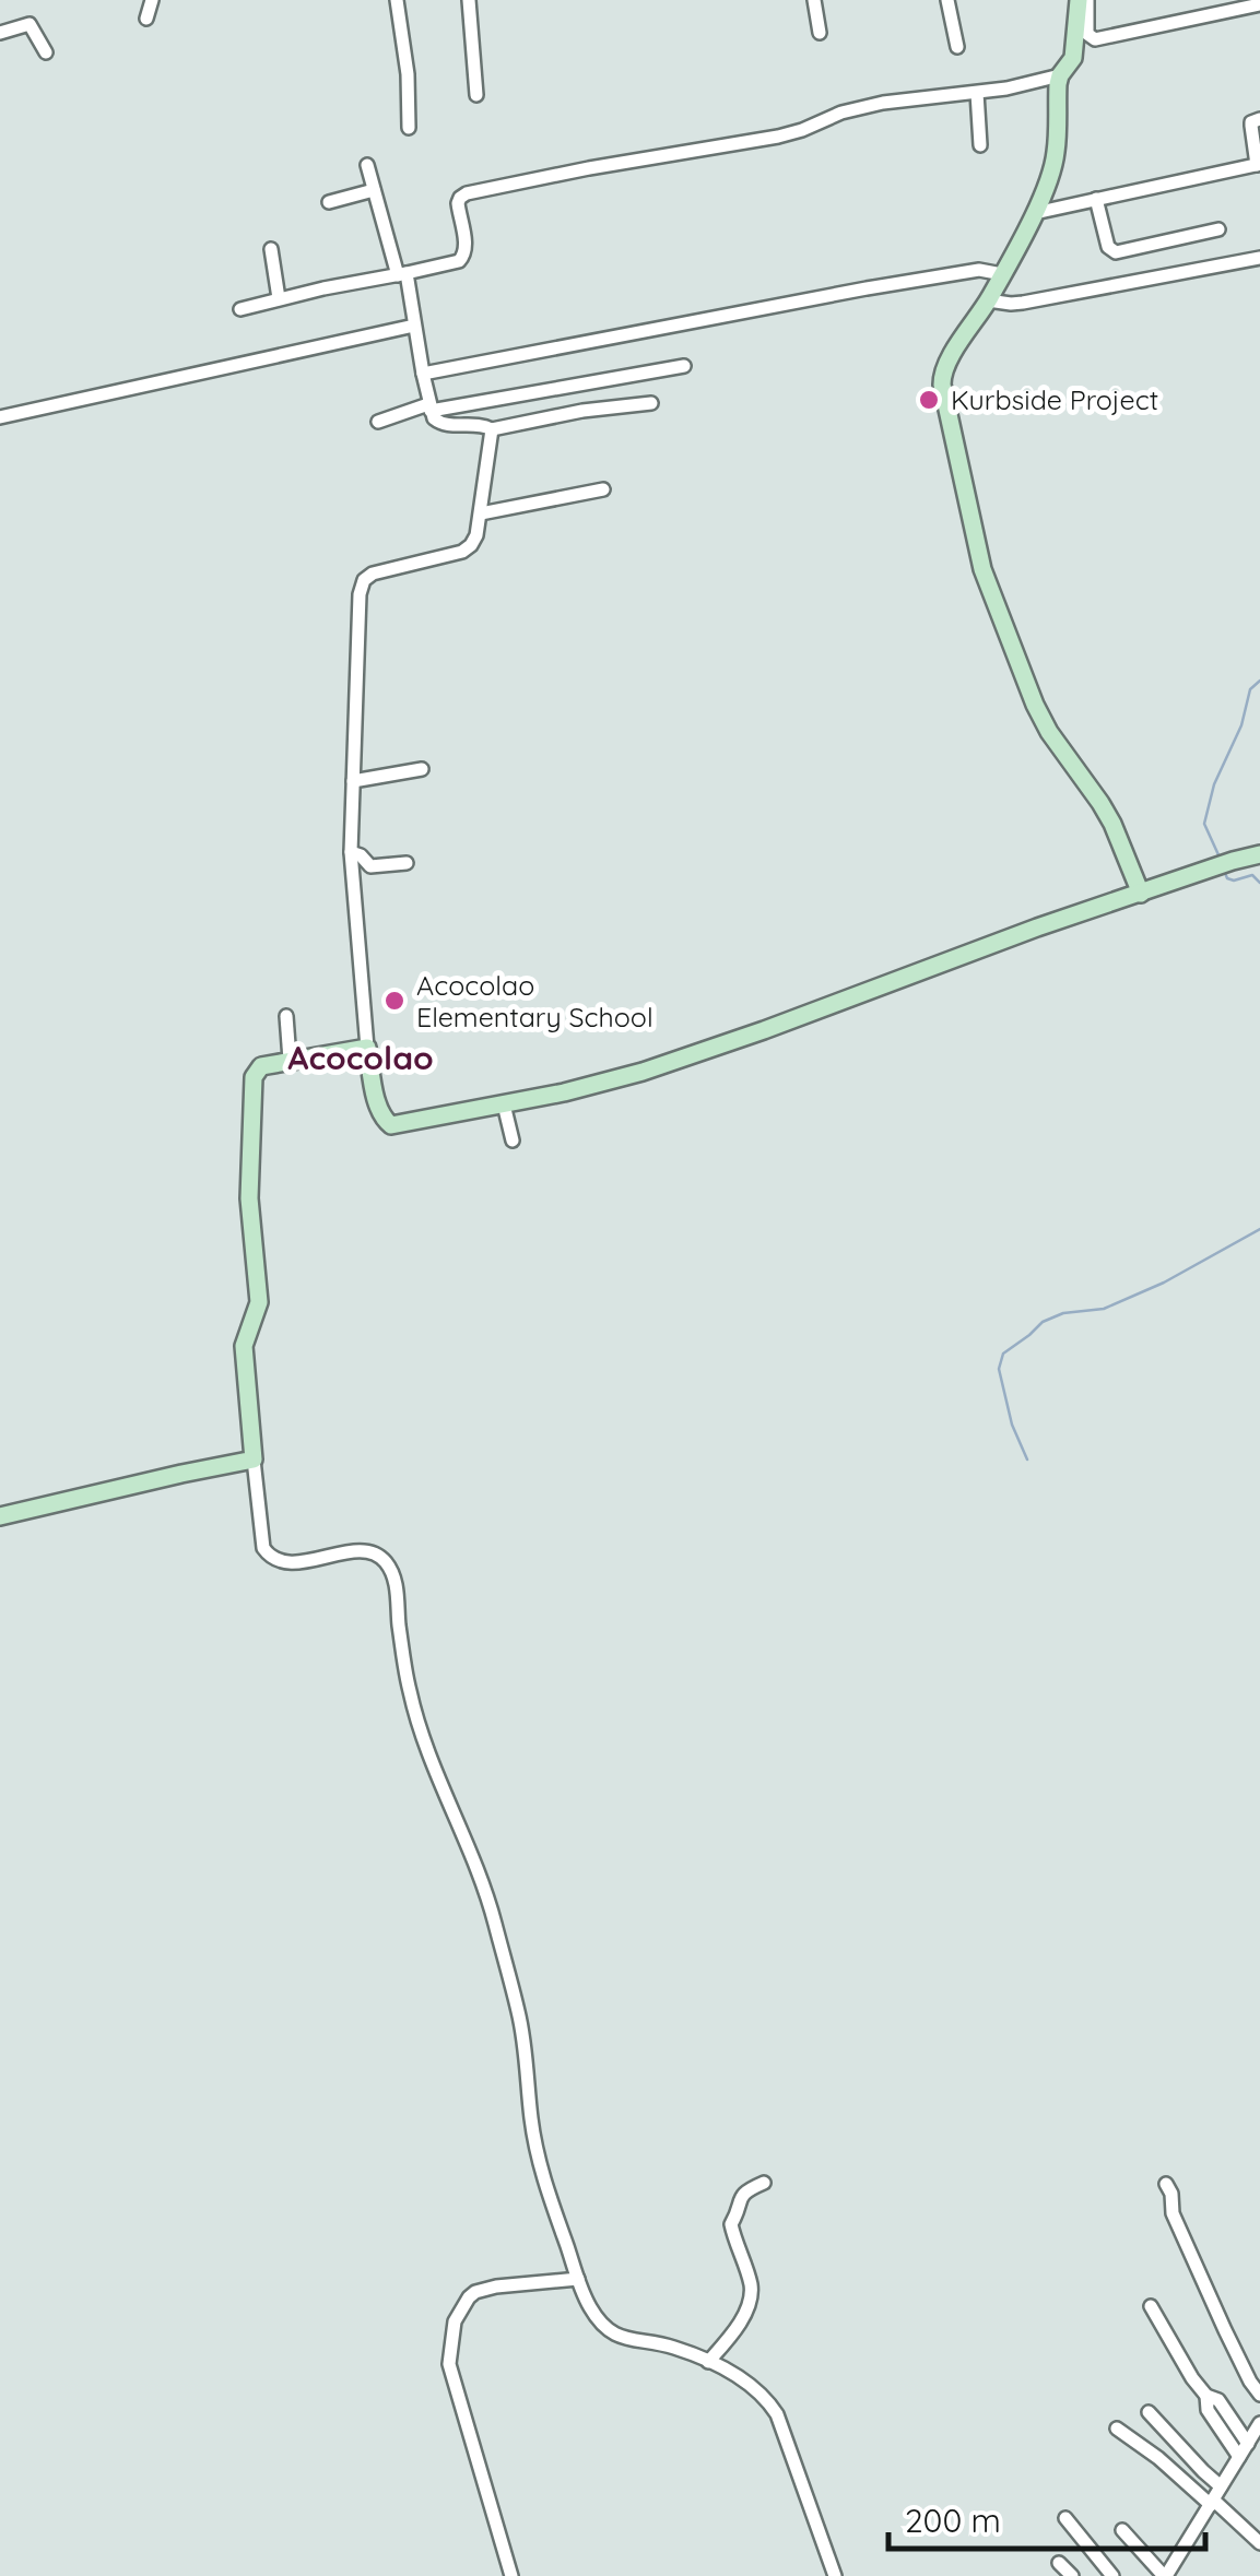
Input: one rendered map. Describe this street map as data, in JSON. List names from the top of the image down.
{
  "districts": ["Acocolao"],
  "places": ["Kurbside Project", "Acocolao Elementary School"],
  "scale_bar": "200 m"
}
